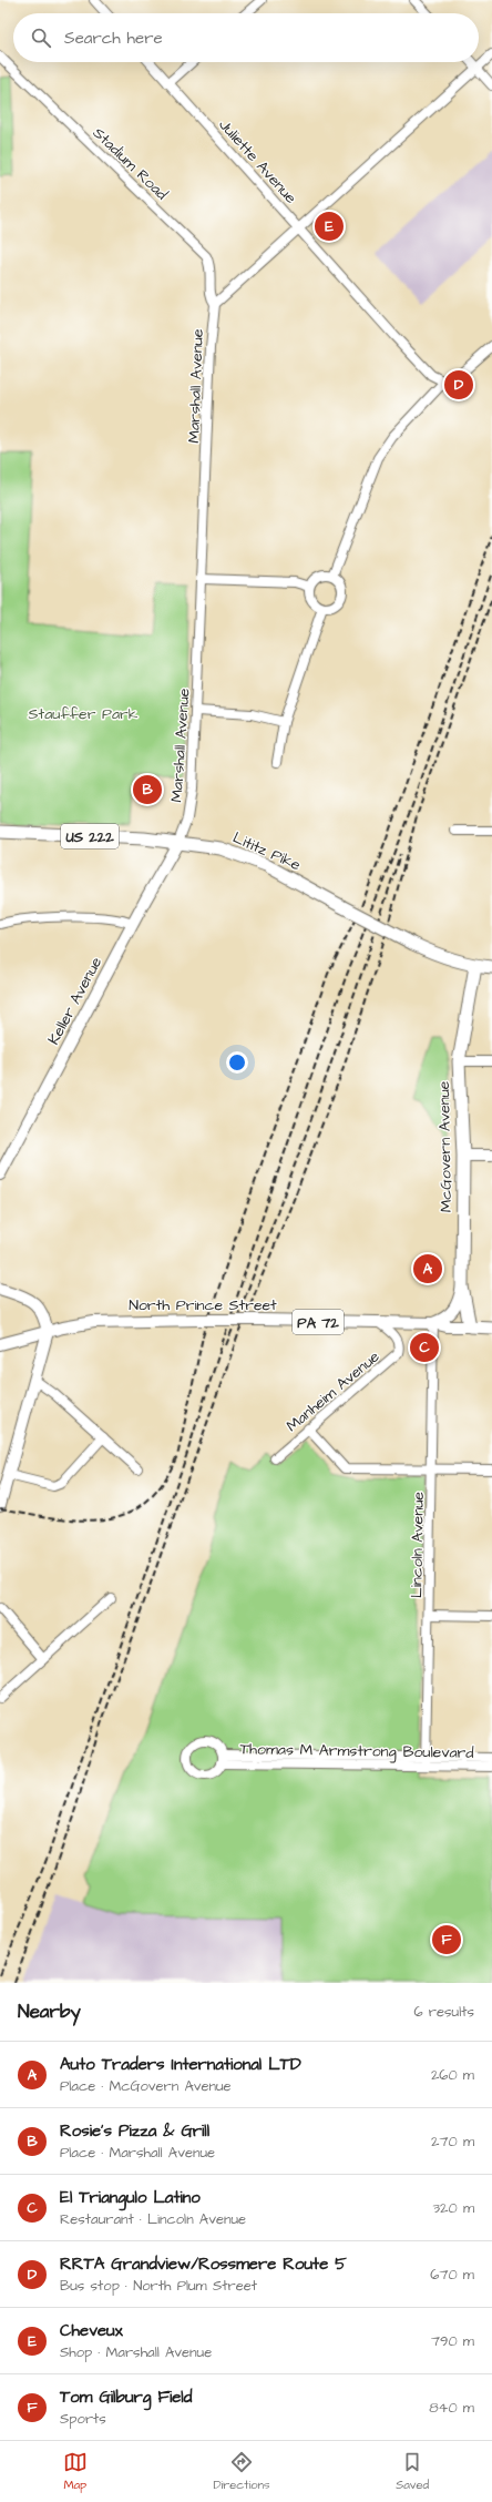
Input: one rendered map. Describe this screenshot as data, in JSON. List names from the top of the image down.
{
  "streets": {
    "highway": [
      "US 222",
      "Lititz Pike",
      "McGovern Avenue",
      "North Prince Street"
    ],
    "main road": ["Keller Avenue", "PA 72"],
    "street": [
      "Juliette Avenue",
      "Stadium Road",
      "Marshall Avenue",
      "Manheim Avenue",
      "Lincoln Avenue",
      "Thomas M Armstrong Boulevard"
    ]
  },
  "crossings": [
    ["Stadium Road", "Marshall Avenue"],
    ["Marshall Avenue", "Lititz Pike"],
    ["Marshall Avenue", "Keller Avenue"],
    ["US 222", "Lititz Pike"],
    ["US 222", "McGovern Avenue"],
    ["Lititz Pike", "Keller Avenue"],
    ["Lititz Pike", "McGovern Avenue"],
    ["McGovern Avenue", "North Prince Street"],
    ["McGovern Avenue", "PA 72"],
    ["North Prince Street", "PA 72"],
    ["North Prince Street", "Manheim Avenue"],
    ["North Prince Street", "Lincoln Avenue"],
    ["PA 72", "Lincoln Avenue"],
    ["Lincoln Avenue", "Thomas M Armstrong Boulevard"]
  ],
  "parks": ["Stauffer Park"],
  "page": {
    "search": "Search here",
    "pins": [
      "E",
      "D",
      "B",
      "A",
      "C",
      "F"
    ],
    "heading": ["Nearby", "6 results"],
    "list": [
      {
        "mark": "A",
        "name": "Auto Traders International LTD",
        "note": "Place · McGovern Avenue",
        "value": "260 m"
      },
      {
        "mark": "B",
        "name": "Rosie’s Pizza & Grill",
        "note": "Place · Marshall Avenue",
        "value": "270 m"
      },
      {
        "mark": "C",
        "name": "El Triangulo Latino",
        "note": "Restaurant · Lincoln Avenue",
        "value": "320 m"
      },
      {
        "mark": "D",
        "name": "RRTA Grandview/Rossmere Route 5",
        "note": "Bus stop · North Plum Street",
        "value": "670 m"
      },
      {
        "mark": "E",
        "name": "Cheveux",
        "note": "Shop · Marshall Avenue",
        "value": "790 m"
      },
      {
        "mark": "F",
        "name": "Tom Gilburg Field",
        "note": "Sports",
        "value": "840 m"
      }
    ],
    "nav": ["Map", "Directions", "Saved"]
  }
}
